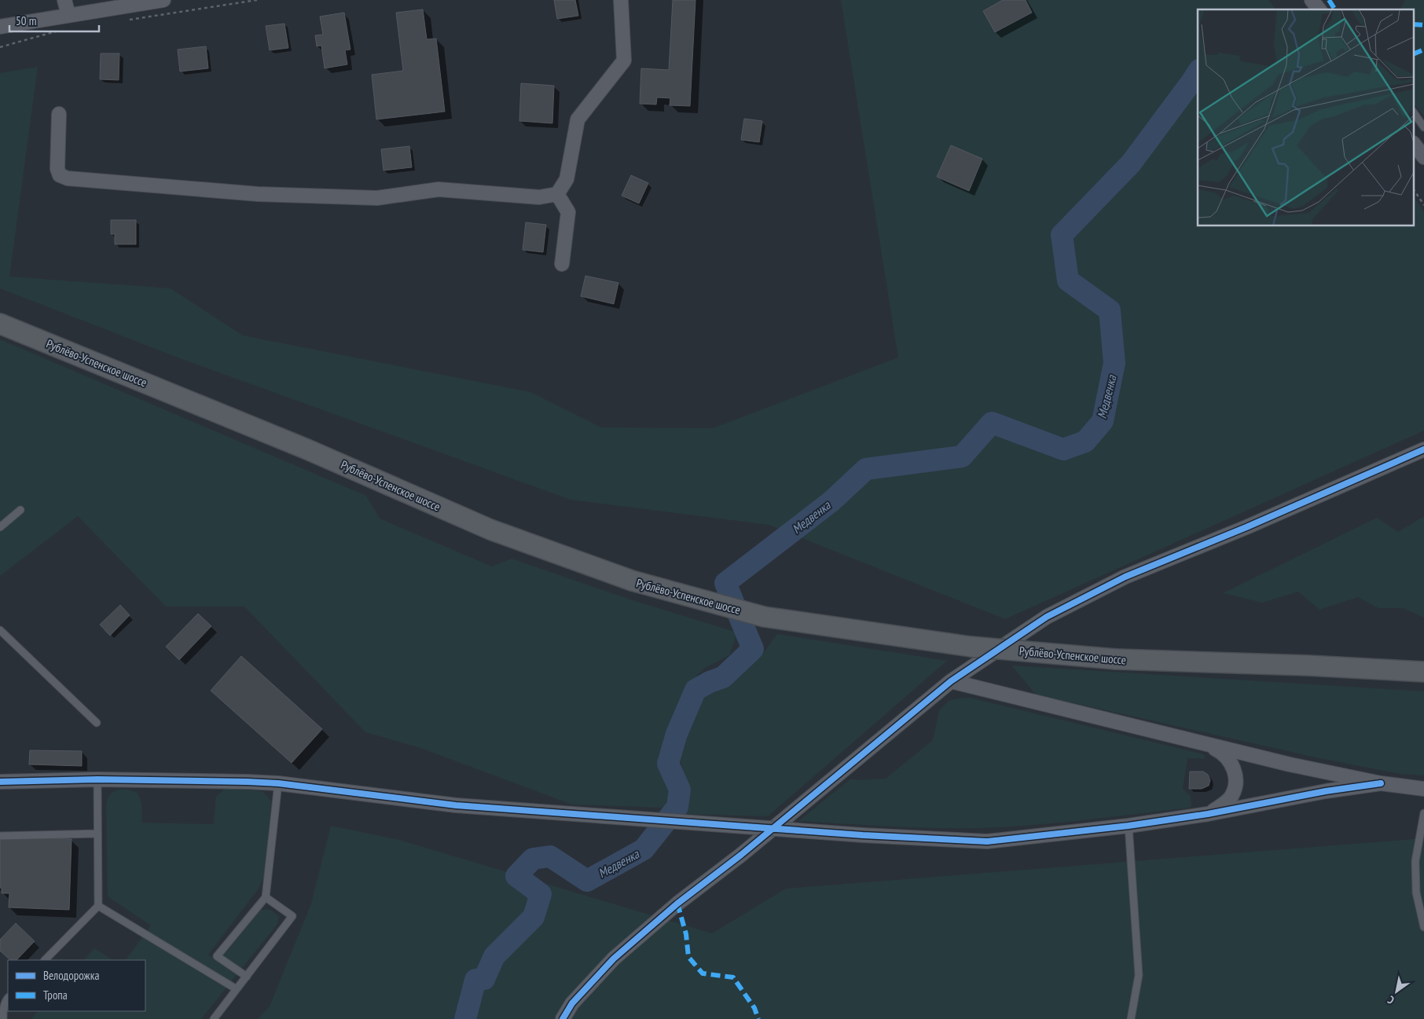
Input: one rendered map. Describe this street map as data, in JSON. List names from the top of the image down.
{
  "streets": {
    "main road": ["Рублёво-Успенское шоссе"]
  },
  "water": ["Медвенка"],
  "legend": ["Велодорожка", "Тропа"],
  "scale_bar": "50 m",
  "north": "bottom left"
}
